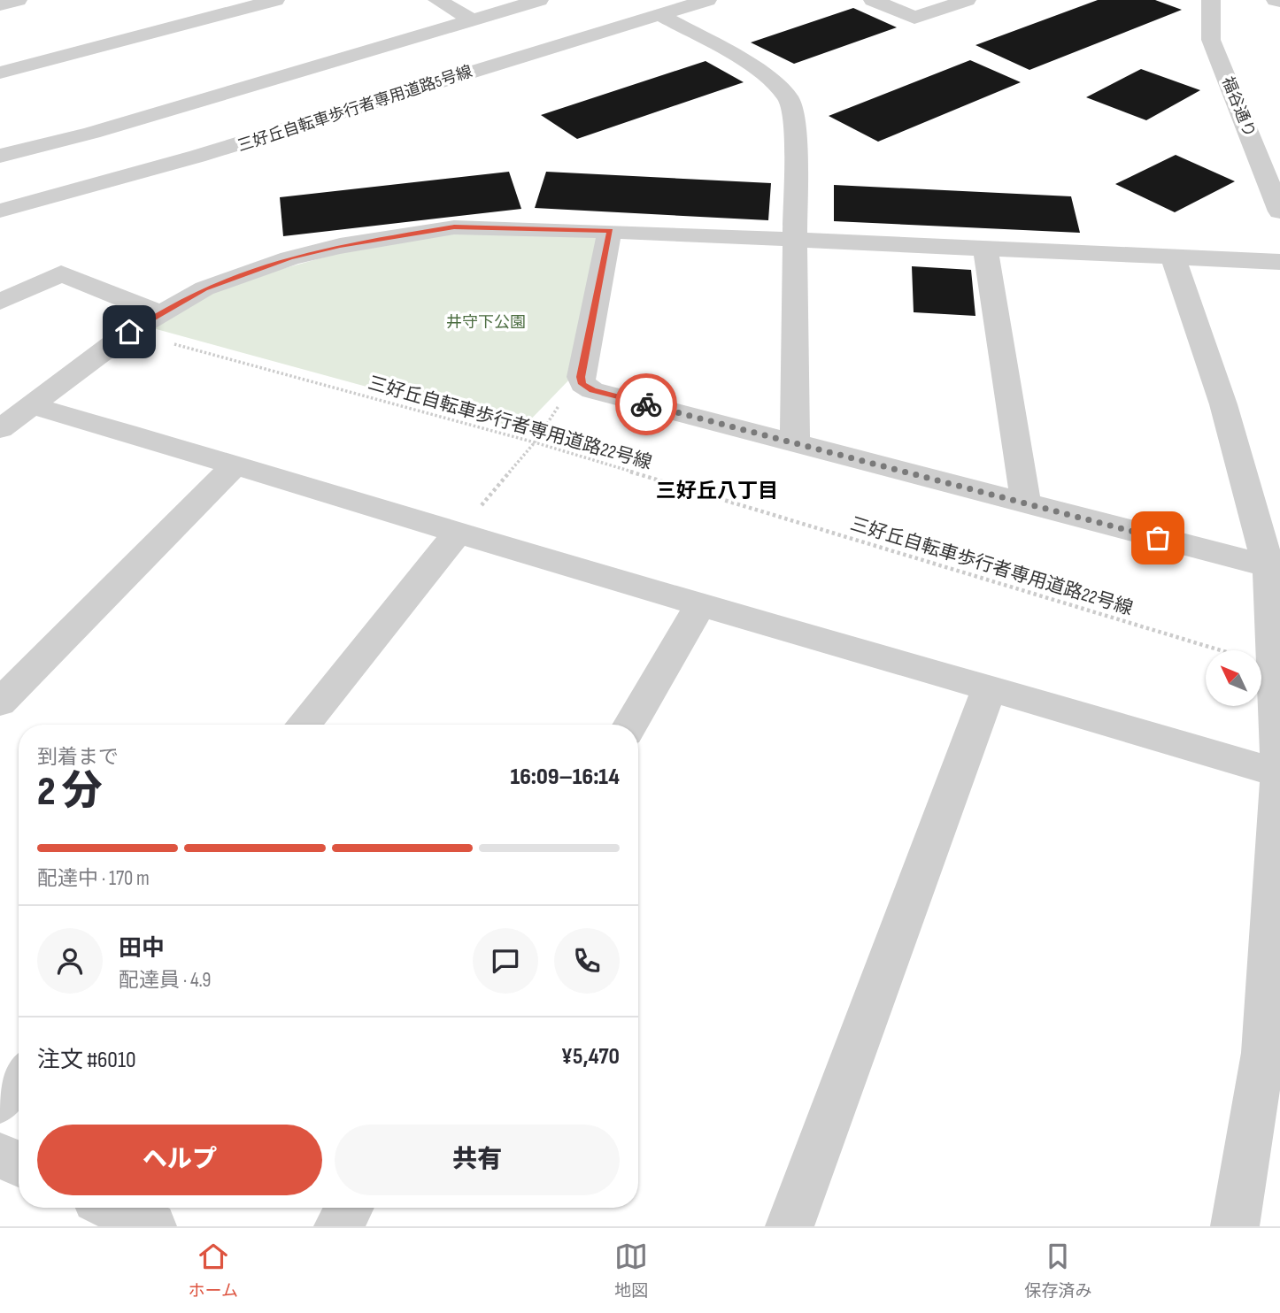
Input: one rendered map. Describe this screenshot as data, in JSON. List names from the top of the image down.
{
  "streets": {
    "street": ["福谷通り", "三好丘自転車歩行者専用道路5号線"],
    "path": ["三好丘自転車歩行者専用道路22号線"]
  },
  "districts": ["三好丘八丁目"],
  "parks": ["井守下公園"],
  "north": "top left",
  "page": {
    "heading": ["2 分", "到着まで", "16:09–16:14"],
    "panel": [
      "田中",
      "配達員 · 4.9",
      "注文 #6010",
      "¥5,470"
    ],
    "bar": "配達中 · 170 m",
    "buttons": ["ヘルプ", "共有"],
    "tabs": ["ホーム", "地図", "保存済み"]
  }
}
